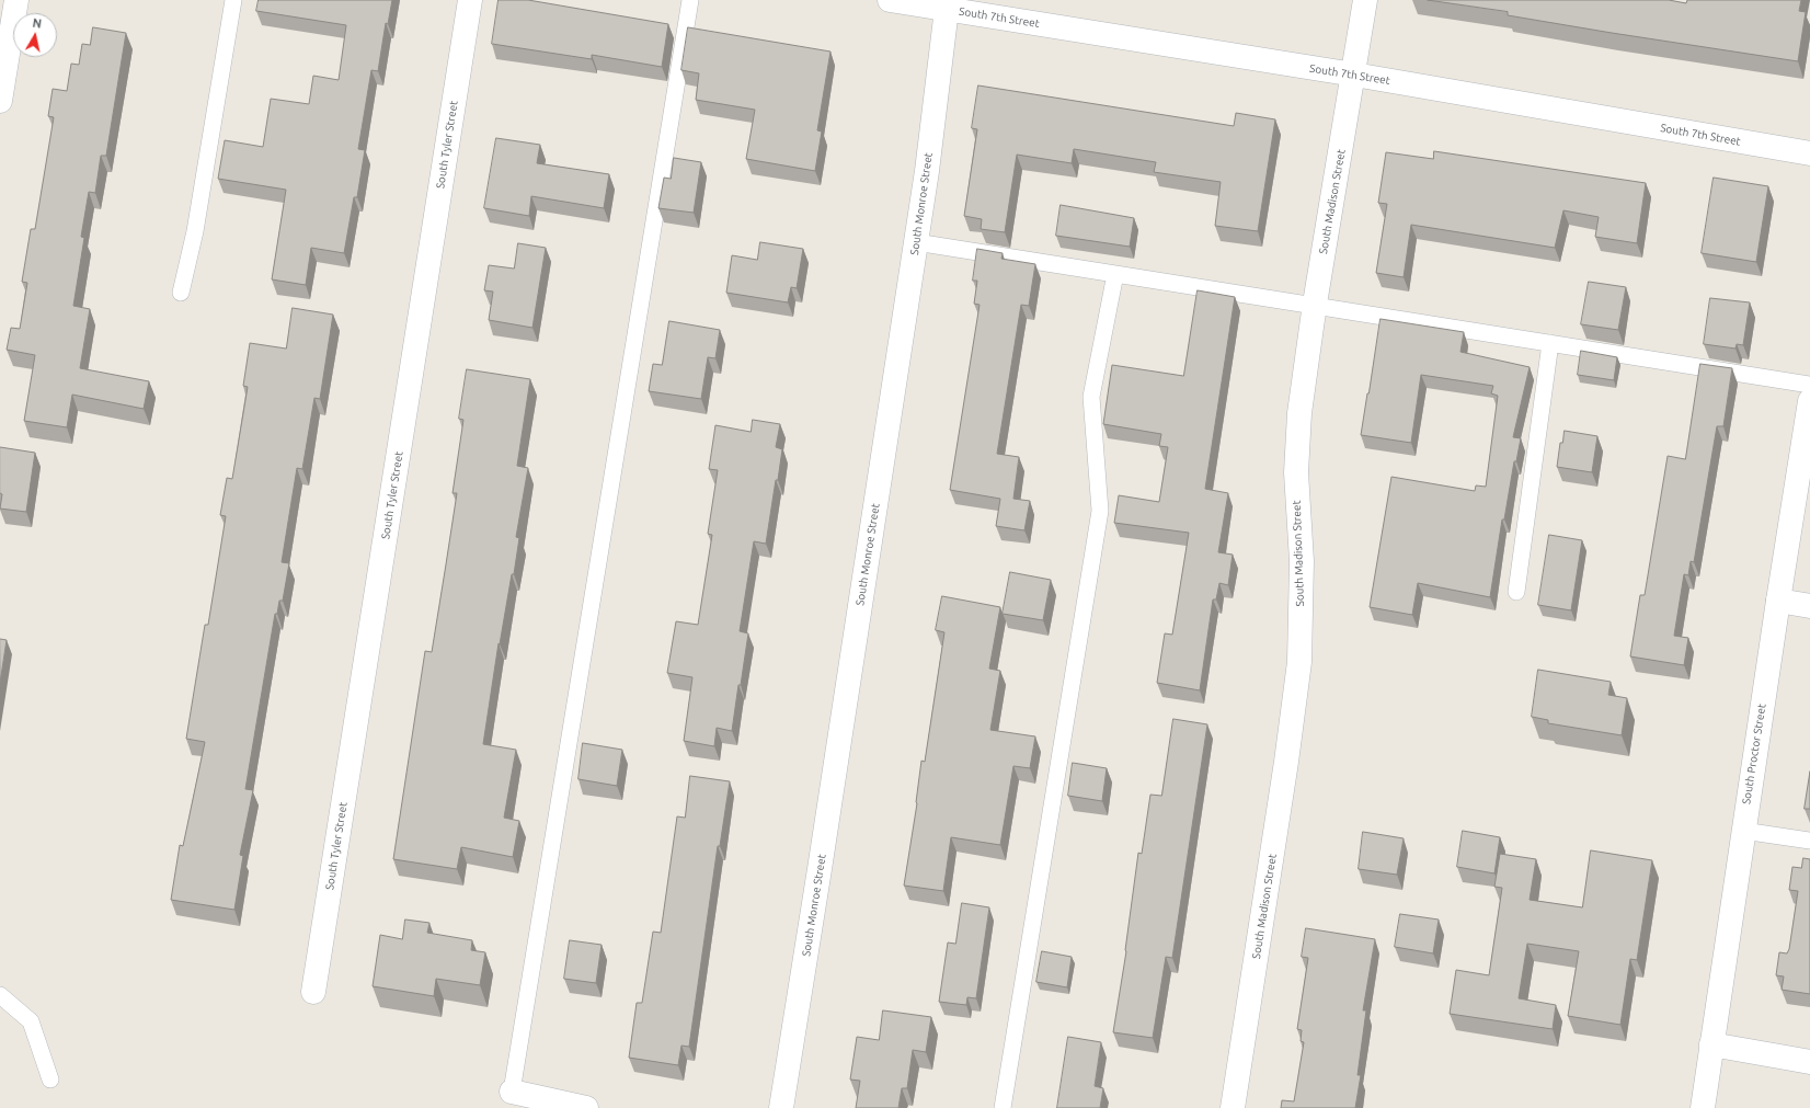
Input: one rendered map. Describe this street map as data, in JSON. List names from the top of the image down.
{
  "streets": {
    "street": [
      "South 7th Street",
      "South Tyler Street",
      "South Madison Street",
      "South Monroe Street",
      "South Proctor Street"
    ]
  },
  "crossings": [
    ["South 7th Street", "South Madison Street"],
    ["South 7th Street", "South Monroe Street"]
  ],
  "north": "top"
}
